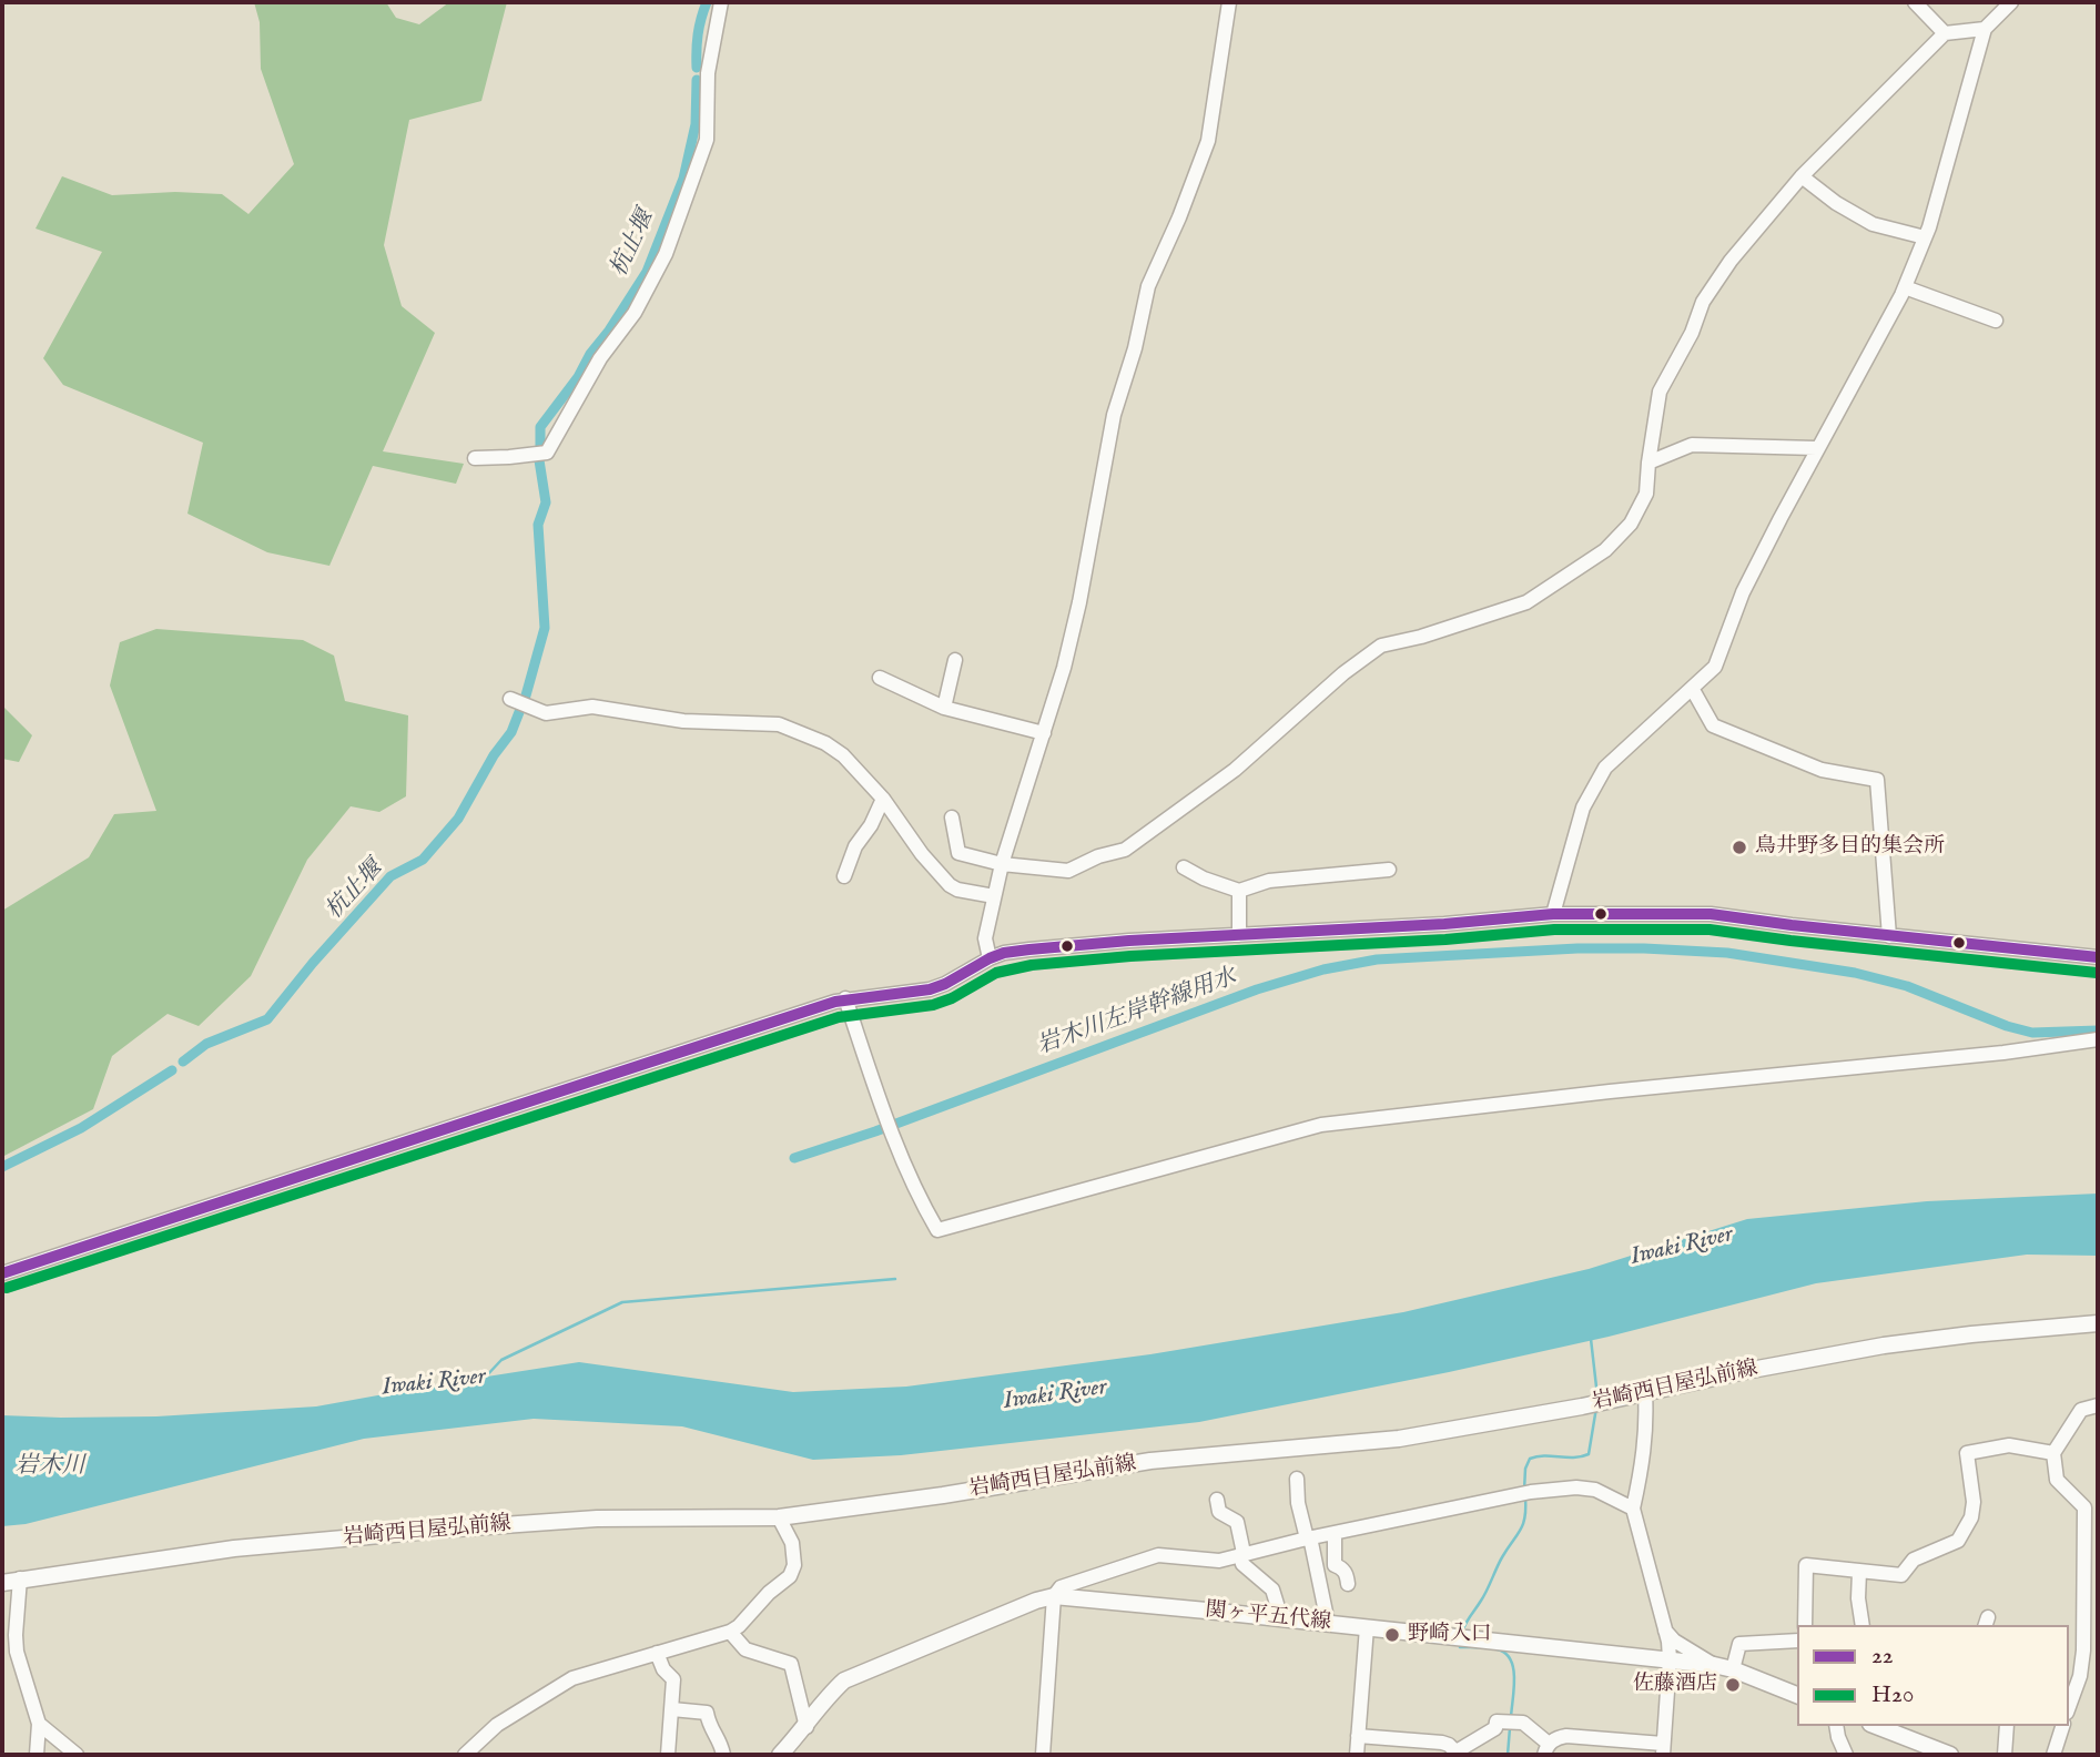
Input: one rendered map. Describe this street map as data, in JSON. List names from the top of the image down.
{
  "streets": {
    "main road": ["岩崎西目屋弘前線", "関ヶ平五代線"]
  },
  "water": [
    "杭止堰",
    "岩木川左岸幹線用水",
    "Iwaki River",
    "岩木川"
  ],
  "places": ["鳥井野多目的集会所", "野崎入口", "佐藤酒店"],
  "lines": ["transit line 22", "transit line H20"],
  "legend": ["22", "H20"]
}
